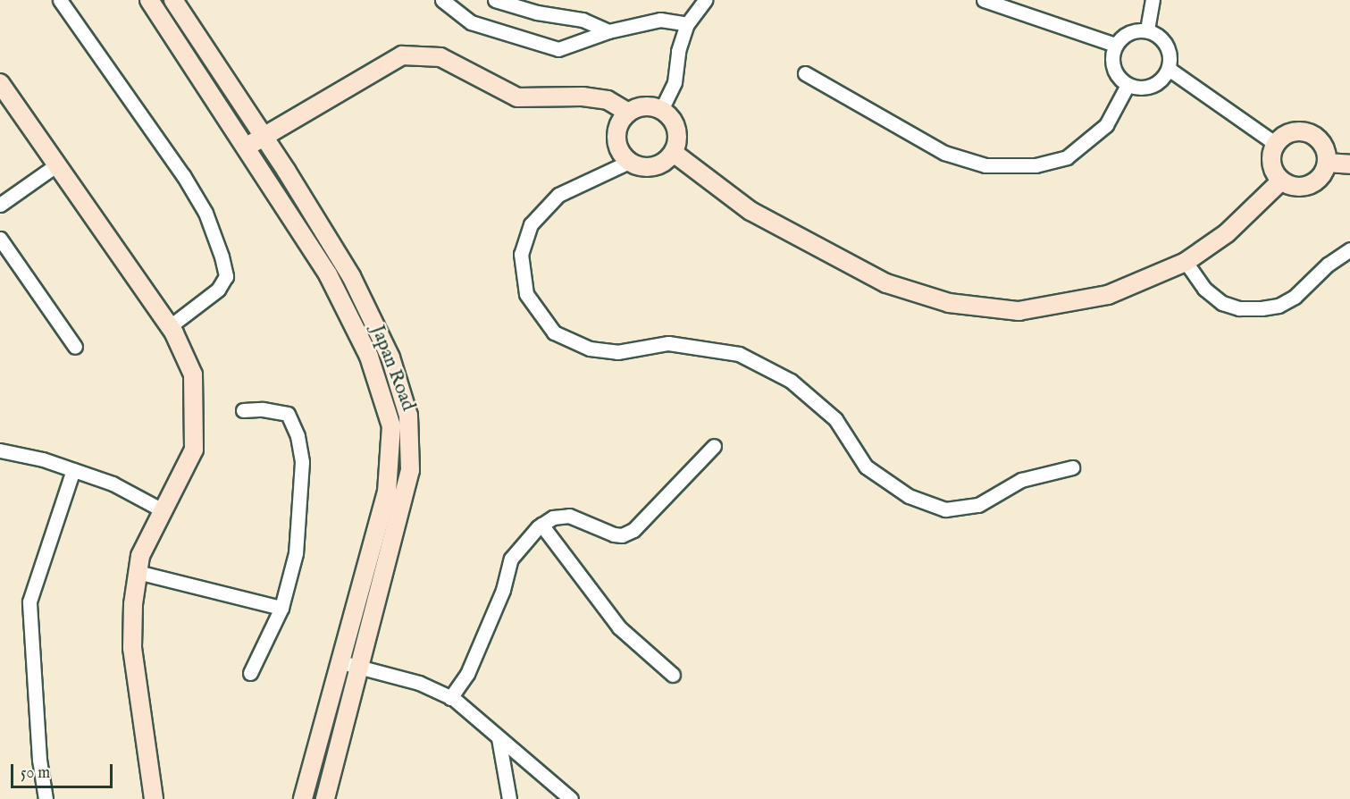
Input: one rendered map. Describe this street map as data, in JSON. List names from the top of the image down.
{
  "streets": {
    "street": ["Japan Road"]
  },
  "scale_bar": "50 m"
}
